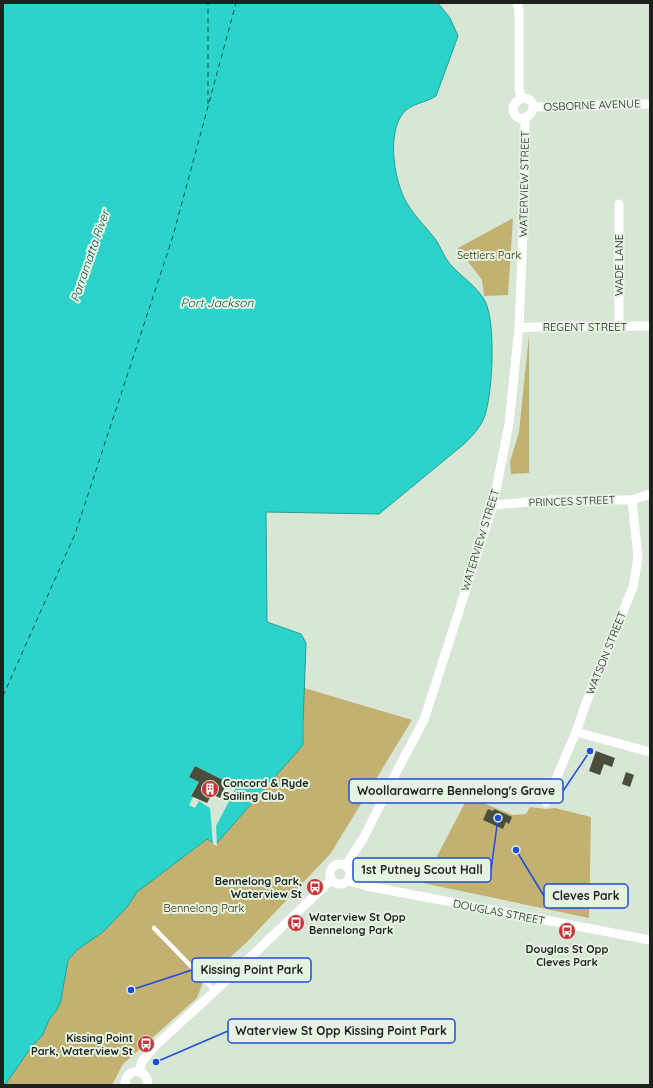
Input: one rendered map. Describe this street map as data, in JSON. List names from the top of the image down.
{
  "streets": {
    "street": [
      "OSBORNE AVENUE",
      "WATERVIEW STREET",
      "WADE LANE",
      "REGENT STREET",
      "PRINCES STREET",
      "WATSON STREET",
      "DOUGLAS STREET"
    ]
  },
  "crossings": [
    ["OSBORNE AVENUE", "WATERVIEW STREET"],
    ["WATERVIEW STREET", "REGENT STREET"],
    ["WATERVIEW STREET", "PRINCES STREET"],
    ["WATERVIEW STREET", "DOUGLAS STREET"],
    ["WADE LANE", "REGENT STREET"],
    ["PRINCES STREET", "WATSON STREET"]
  ],
  "water": ["Parramatta River", "Port Jackson"],
  "parks": ["Settlers Park", "Bennelong Park"],
  "places": {
    "other": [
      "Woollarawarre Bennelong's Grave",
      "1st Putney Scout Hall",
      "Cleves Park",
      "Kissing Point Park",
      "Waterview St Opp Kissing Point Park"
    ],
    "building": ["Concord & Ryde Sailing Club"],
    "bus stop": [
      "Bennelong Park, Waterview St",
      "Waterview St Opp Bennelong Park",
      "Douglas St Opp Cleves Park",
      "Kissing Point Park, Waterview St"
    ]
  }
}
